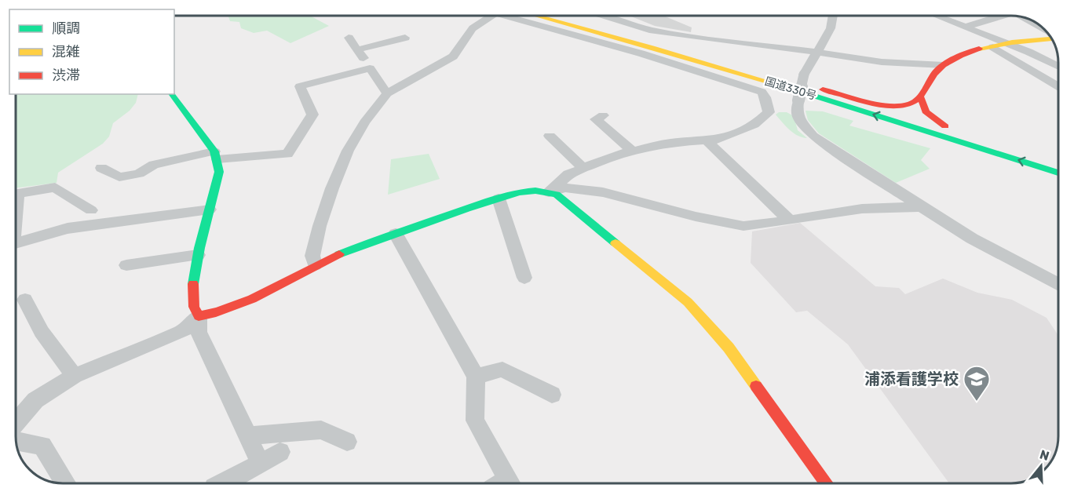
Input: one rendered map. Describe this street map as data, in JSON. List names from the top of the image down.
{
  "streets": {
    "main road": ["国道330号"]
  },
  "places": {
    "school or university": ["浦添看護学校"]
  },
  "legend": ["順調", "混雑", "渋滞"],
  "north": "top"
}
